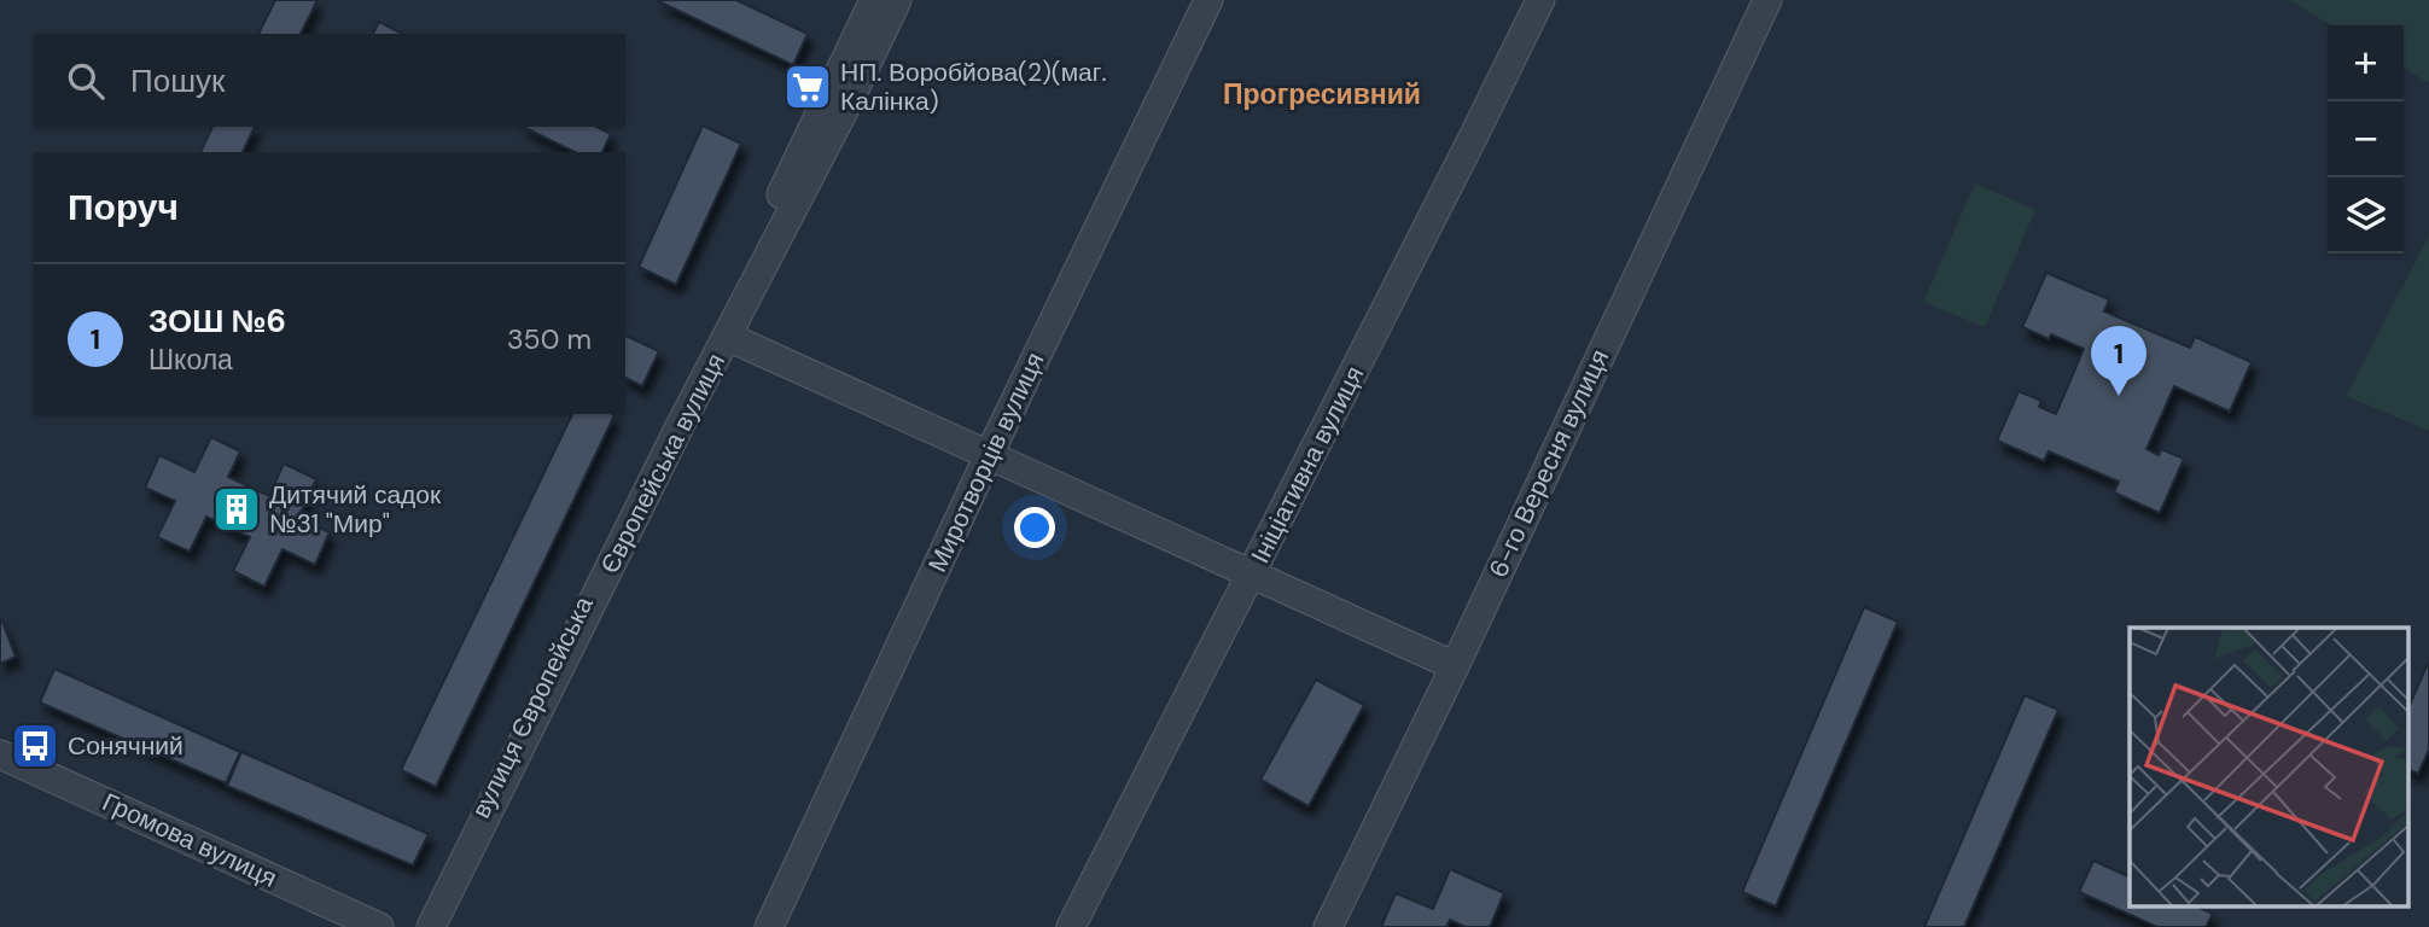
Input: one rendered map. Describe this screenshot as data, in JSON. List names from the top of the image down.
{
  "streets": {
    "street": [
      "Миротворців вулиця",
      "Європейська вулиця",
      "6-го Вересня вулиця",
      "Ініціативна вулиця",
      "вулиця Європейська",
      "Громова вулиця"
    ]
  },
  "crossings": [
    ["Європейська вулиця", "вулиця Європейська"]
  ],
  "districts": ["Прогресивний"],
  "places": {
    "supermarket": ["НП. Воробйова(2)(маг. Калінка)"],
    "building": ["Дитячий садок №31 \"Мир\""],
    "bus stop": ["Сонячний"]
  },
  "page": {
    "map_buttons": ["+", "−"],
    "search": "Пошук",
    "heading": "Поруч",
    "list": [
      {
        "mark": "1",
        "name": "ЗОШ №6",
        "note": "Школа",
        "value": "350 m"
      }
    ],
    "pins": "1"
  }
}
